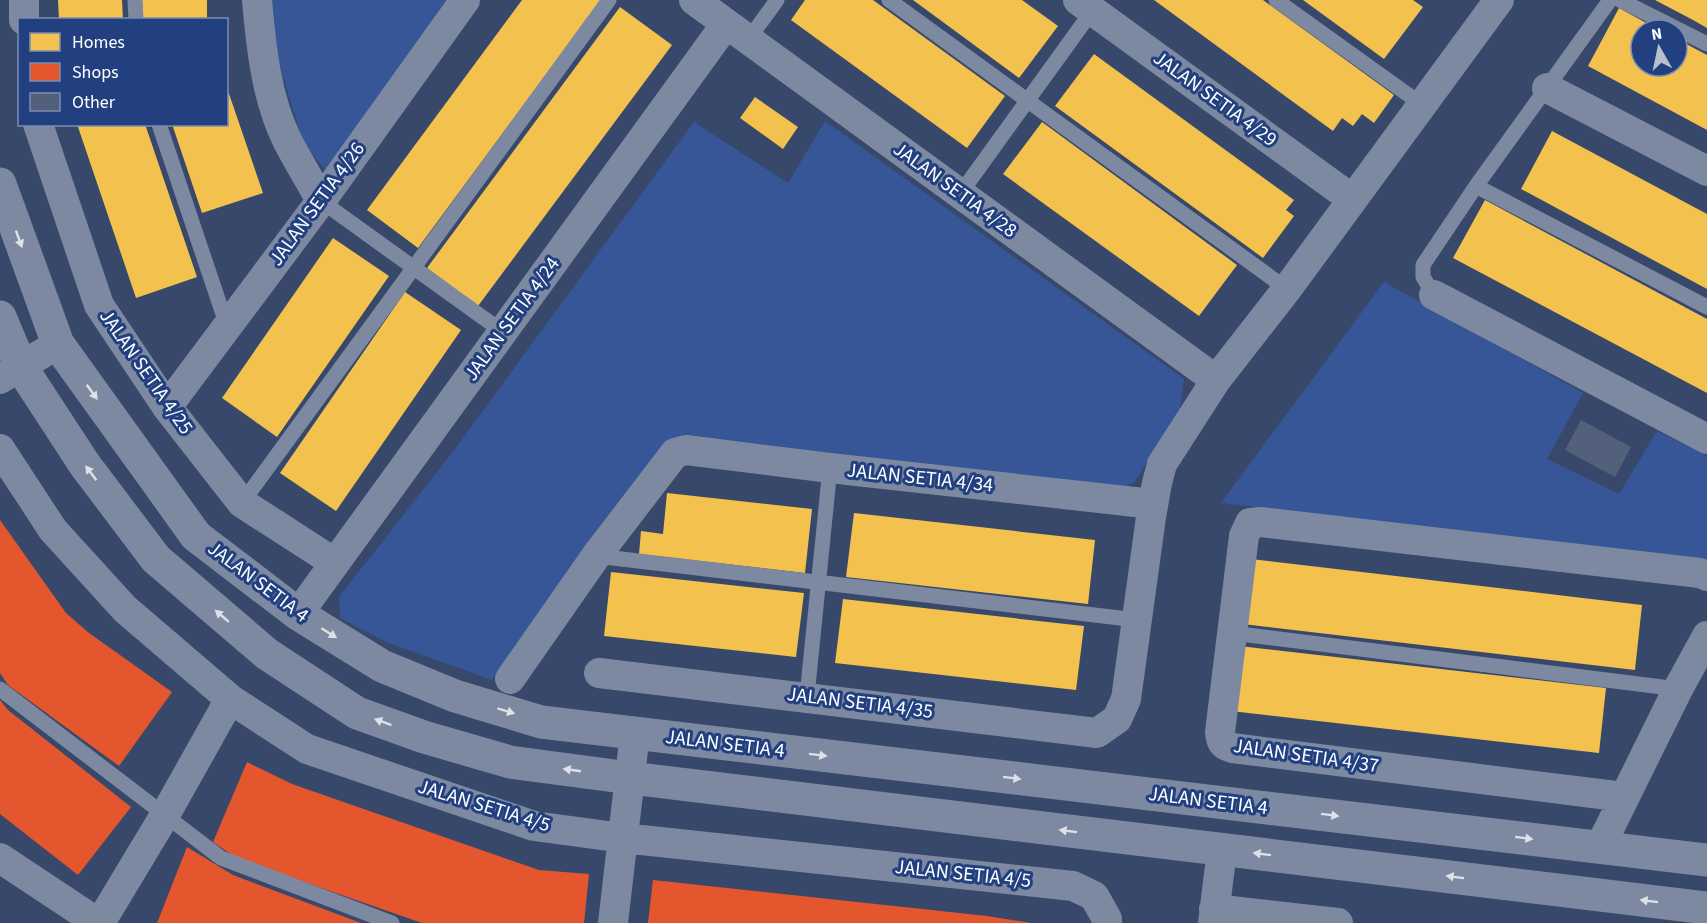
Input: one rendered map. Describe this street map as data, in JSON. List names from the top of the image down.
{
  "streets": {
    "street": [
      "JALAN SETIA 4/29",
      "JALAN SETIA 4/28",
      "JALAN SETIA 4/26",
      "JALAN SETIA 4/24",
      "JALAN SETIA 4/25",
      "JALAN SETIA 4/34",
      "JALAN SETIA 4",
      "JALAN SETIA 4/35",
      "JALAN SETIA 4/37",
      "JALAN SETIA 4/5"
    ]
  },
  "crossings": [
    ["JALAN SETIA 4/28", "JALAN SETIA 4/24"],
    ["JALAN SETIA 4/26", "JALAN SETIA 4/25"],
    ["JALAN SETIA 4/24", "JALAN SETIA 4/25"],
    ["JALAN SETIA 4/24", "JALAN SETIA 4"]
  ],
  "legend": ["Homes", "Shops", "Other"],
  "north": "top"
}
